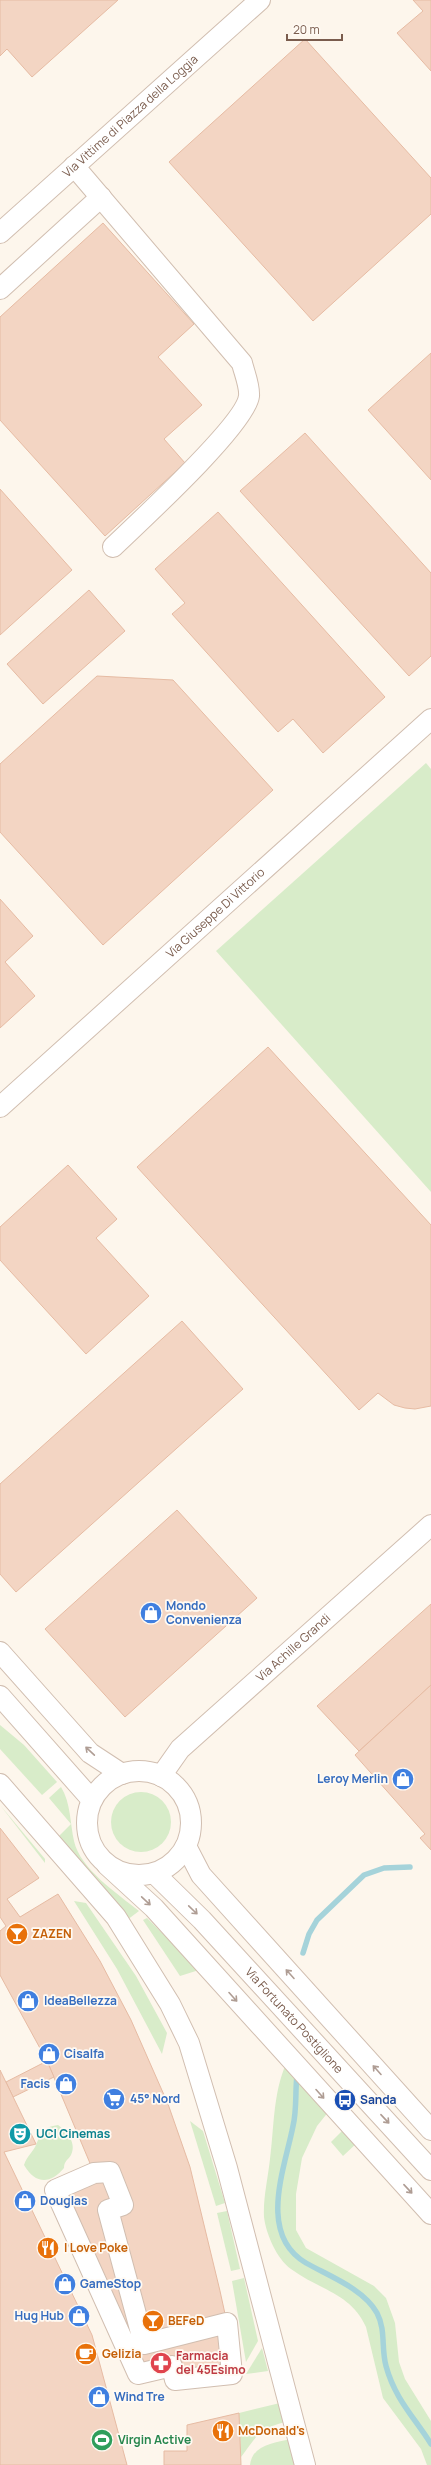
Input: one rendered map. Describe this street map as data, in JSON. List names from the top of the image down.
{
  "streets": {
    "street": [
      "Via Vittime di Piazza della Loggia",
      "Via Giuseppe Di Vittorio",
      "Via Achille Grandi",
      "Via Fortunato Postiglione"
    ]
  },
  "crossings": [
    ["Via Achille Grandi", "Via Fortunato Postiglione"]
  ],
  "places": {
    "shop": [
      "Mondo Convenienza",
      "Leroy Merlin",
      "IdeaBellezza",
      "Cisalfa",
      "Facis",
      "Douglas",
      "GameStop",
      "Hug Hub",
      "Wind Tre"
    ],
    "bar": ["ZAZEN", "BEFeD"],
    "supermarket": ["45° Nord"],
    "bus stop": ["Sanda"],
    "theatre": ["UCI Cinemas"],
    "restaurant": ["I Love Poke", "McDonald's"],
    "cafe": ["Gelizia"],
    "pharmacy": ["Farmacia del 45Esimo"],
    "sports": ["Virgin Active"]
  },
  "scale_bar": "20 m"
}
